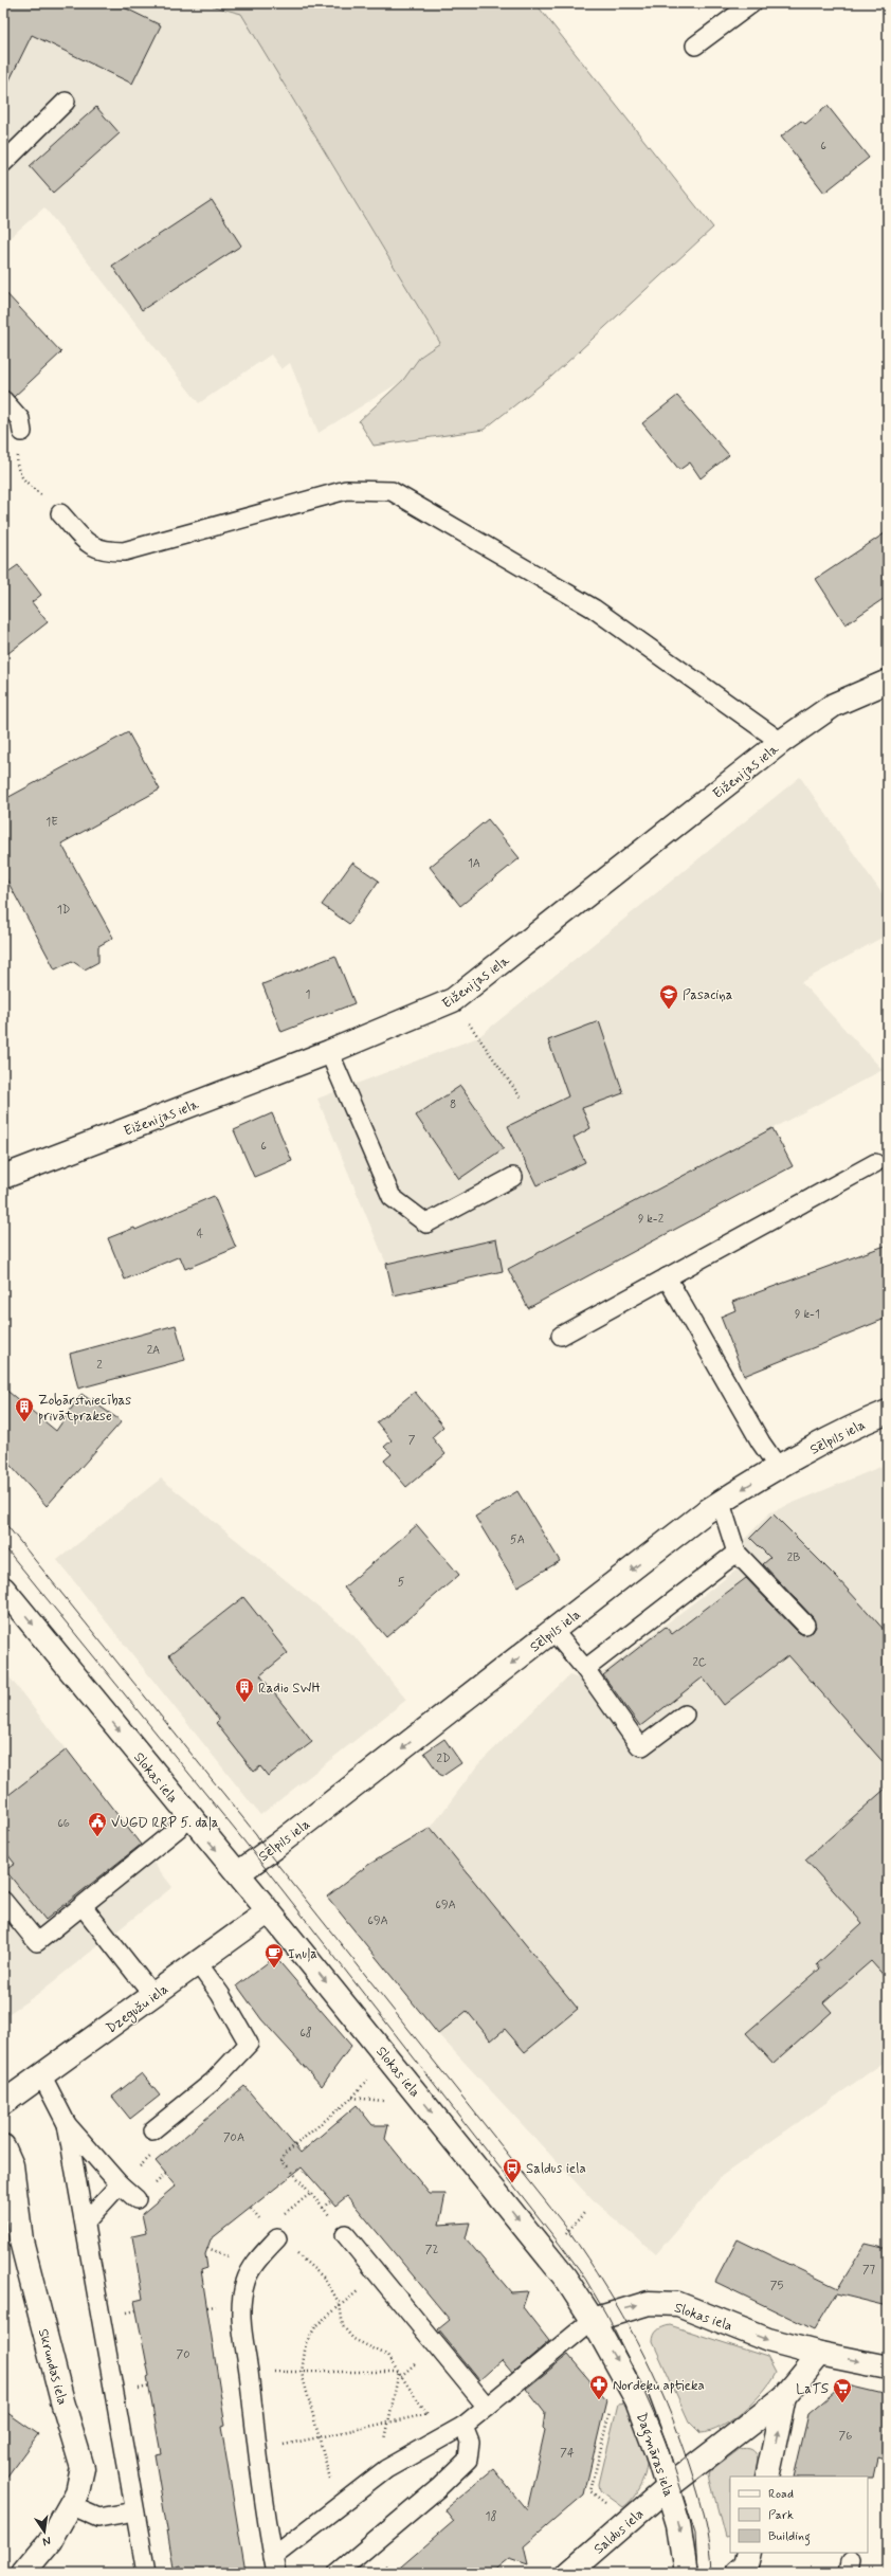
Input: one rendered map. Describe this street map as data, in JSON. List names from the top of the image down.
{
  "streets": {
    "street": [
      "Eiženijas iela",
      "Sēlpils iela",
      "Slokas iela",
      "Dzegužu iela",
      "Skrundas iela",
      "Dagmāras iela",
      "Saldus iela"
    ]
  },
  "crossings": [
    ["Sēlpils iela", "Slokas iela"],
    ["Slokas iela", "Dzegužu iela"],
    ["Slokas iela", "Dagmāras iela"],
    ["Dagmāras iela", "Saldus iela"]
  ],
  "one_way": ["Sēlpils iela", "Slokas iela", "Dagmāras iela"],
  "places": {
    "school or university": ["Pasaciņa"],
    "building": ["Zobārstniecības privātprakse", "Radio SWH"],
    "public building": ["VUGD RRP 5. daļa"],
    "cafe": ["Inuļa"],
    "bus stop": ["Saldus iela"],
    "pharmacy": ["Nordeķu aptieka"],
    "supermarket": ["LaTS"]
  },
  "house_numbers": [
    "6",
    "1E",
    "1A",
    "1D",
    "1",
    "8",
    "6",
    "9 k-2",
    "4",
    "9 k-1",
    "2A",
    "2",
    "7",
    "5A",
    "2B",
    "5",
    "2C",
    "2D",
    "66",
    "69A",
    "69A",
    "68",
    "70A",
    "72",
    "77",
    "75",
    "70",
    "76",
    "74",
    "18"
  ],
  "legend": ["Road", "Park", "Building"],
  "north": "bottom"
}
